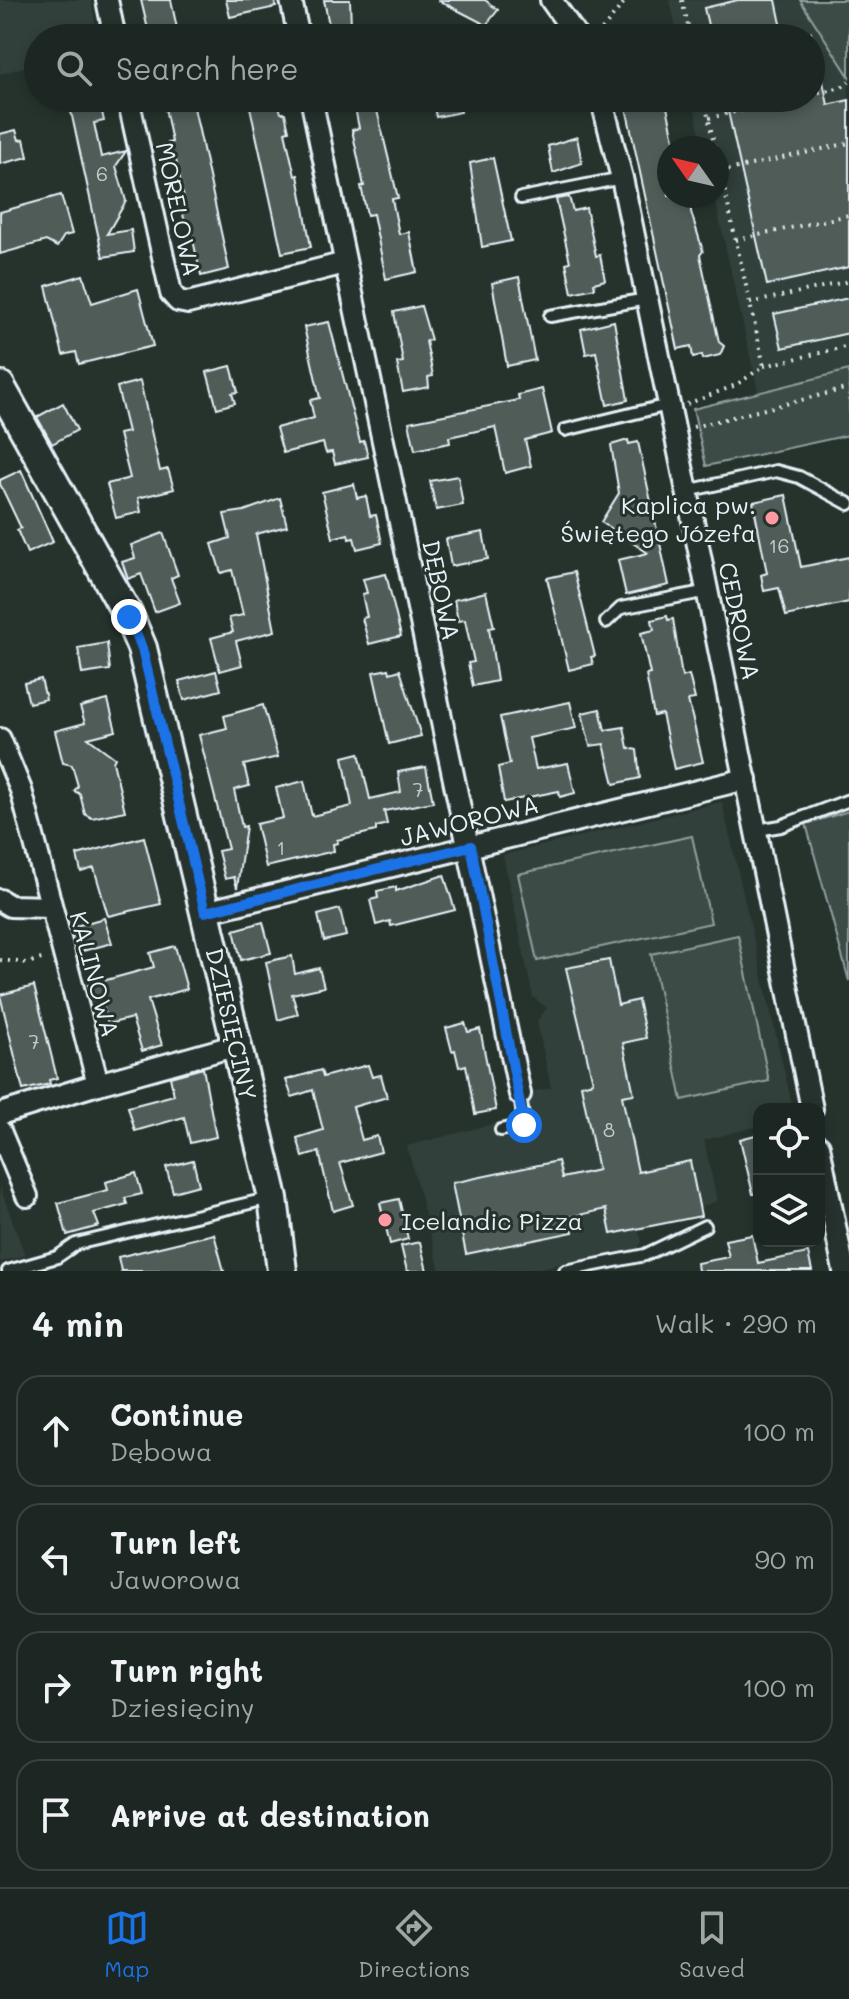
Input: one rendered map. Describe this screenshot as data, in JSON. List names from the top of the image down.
{
  "streets": {
    "street": [
      "MORELOWA",
      "DĘBOWA",
      "CEDROWA",
      "JAWOROWA",
      "KALINOWA",
      "DZIESIĘCINY"
    ]
  },
  "crossings": [
    ["MORELOWA", "DĘBOWA"],
    ["DĘBOWA", "JAWOROWA"],
    ["CEDROWA", "JAWOROWA"],
    ["JAWOROWA", "DZIESIĘCINY"]
  ],
  "places": ["Kaplica pw. Świętego Józefa", "Icelandic Pizza"],
  "house_numbers": [
    "6",
    "16",
    "7",
    "1",
    "7",
    "8"
  ],
  "north": "top left",
  "page": {
    "search": "Search here",
    "heading": ["4 min", "Walk · 290 m"],
    "list": [
      ["Continue", "Dębowa", "100 m"],
      ["Turn left", "Jaworowa", "90 m"],
      ["Turn right", "Dziesięciny", "100 m"],
      "Arrive at destination"
    ],
    "nav": ["Map", "Directions", "Saved"]
  }
}
